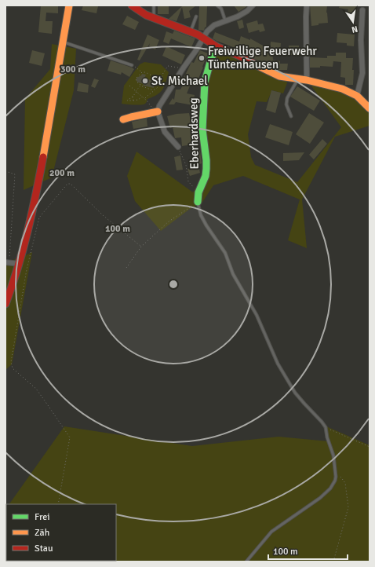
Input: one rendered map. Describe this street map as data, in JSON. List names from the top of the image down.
{
  "streets": {
    "street": ["Eberhardsweg"]
  },
  "places": ["Freiwillige Feuerwehr Tüntenhausen", "St. Michael"],
  "legend": ["Frei", "Zäh", "Stau"],
  "scale_bar": "100 m",
  "north": "bottom",
  "rings": ["300 m", "200 m", "100 m"]
}
